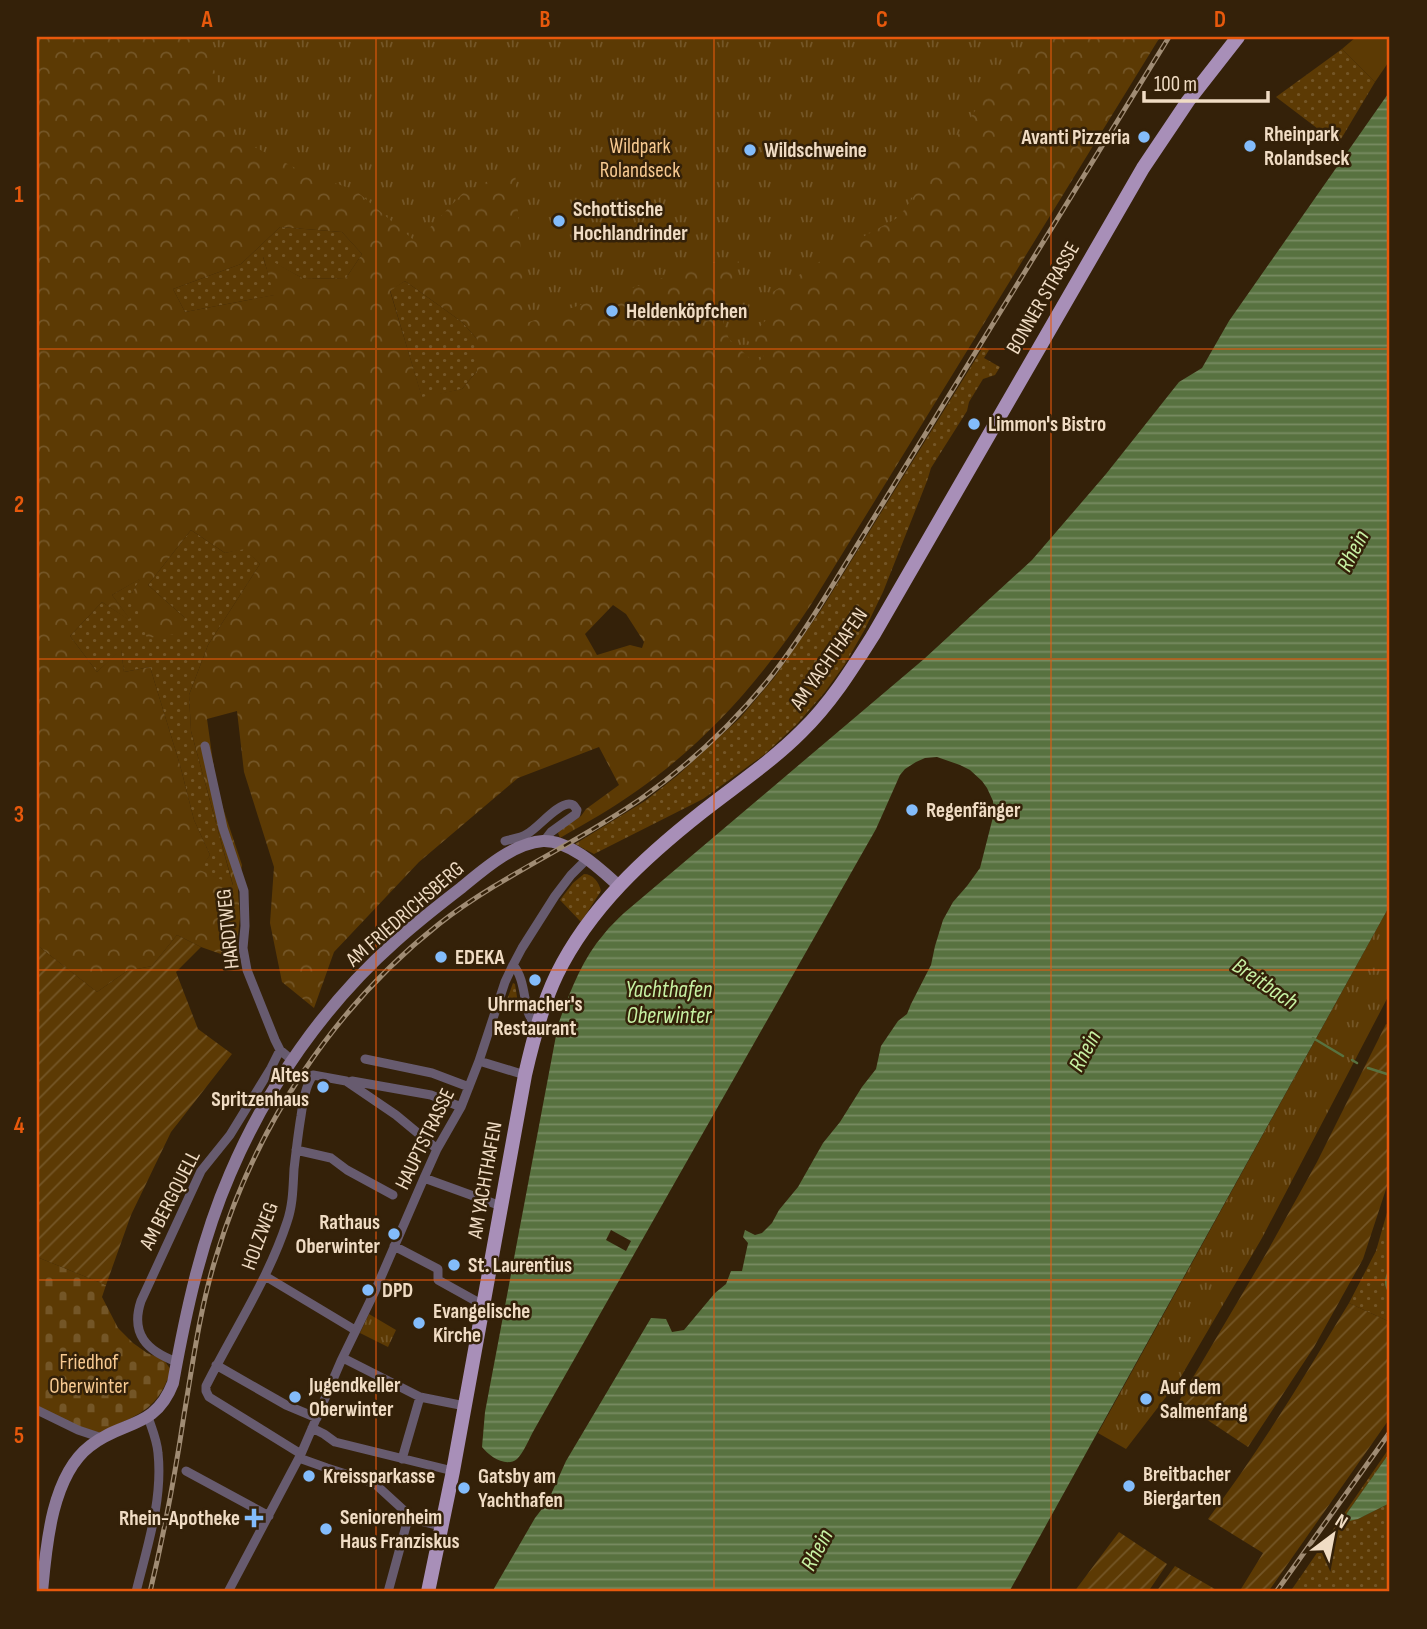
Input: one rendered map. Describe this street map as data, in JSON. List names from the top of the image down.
{
  "streets": {
    "main road": ["BONNER STRASSE", "AM YACHTHAFEN"],
    "street": [
      "AM FRIEDRICHSBERG",
      "HARDTWEG",
      "HAUPTSTRASSE",
      "AM BERGQUELL",
      "HOLZWEG"
    ]
  },
  "crossings": [
    ["BONNER STRASSE", "AM YACHTHAFEN"],
    ["AM FRIEDRICHSBERG", "HARDTWEG"],
    ["AM FRIEDRICHSBERG", "AM BERGQUELL"],
    ["HARDTWEG", "AM BERGQUELL"],
    ["HAUPTSTRASSE", "HOLZWEG"]
  ],
  "water": ["Rhein", "Breitbach", "Yachthafen Oberwinter"],
  "parks": ["Wildpark Rolandseck", "Friedhof Oberwinter"],
  "places": {
    "other": [
      "Avanti Pizzeria",
      "Rheinpark Rolandseck",
      "Wildschweine",
      "Schottische Hochlandrinder",
      "Heldenköpfchen",
      "Limmon's Bistro",
      "Regenfänger",
      "EDEKA",
      "Uhrmacher's Restaurant",
      "Altes Spritzenhaus",
      "Rathaus Oberwinter",
      "St. Laurentius",
      "DPD",
      "Evangelische Kirche",
      "Jugendkeller Oberwinter",
      "Auf dem Salmenfang",
      "Kreissparkasse",
      "Breitbacher Biergarten",
      "Gatsby am Yachthafen",
      "Seniorenheim Haus Franziskus"
    ],
    "health": ["Rhein-Apotheke"]
  },
  "scale_bar": "100 m",
  "north": "top right",
  "grid": {
    "columns": [
      "A",
      "B",
      "C",
      "D"
    ],
    "rows": [
      "1",
      "2",
      "3",
      "4",
      "5"
    ]
  }
}
